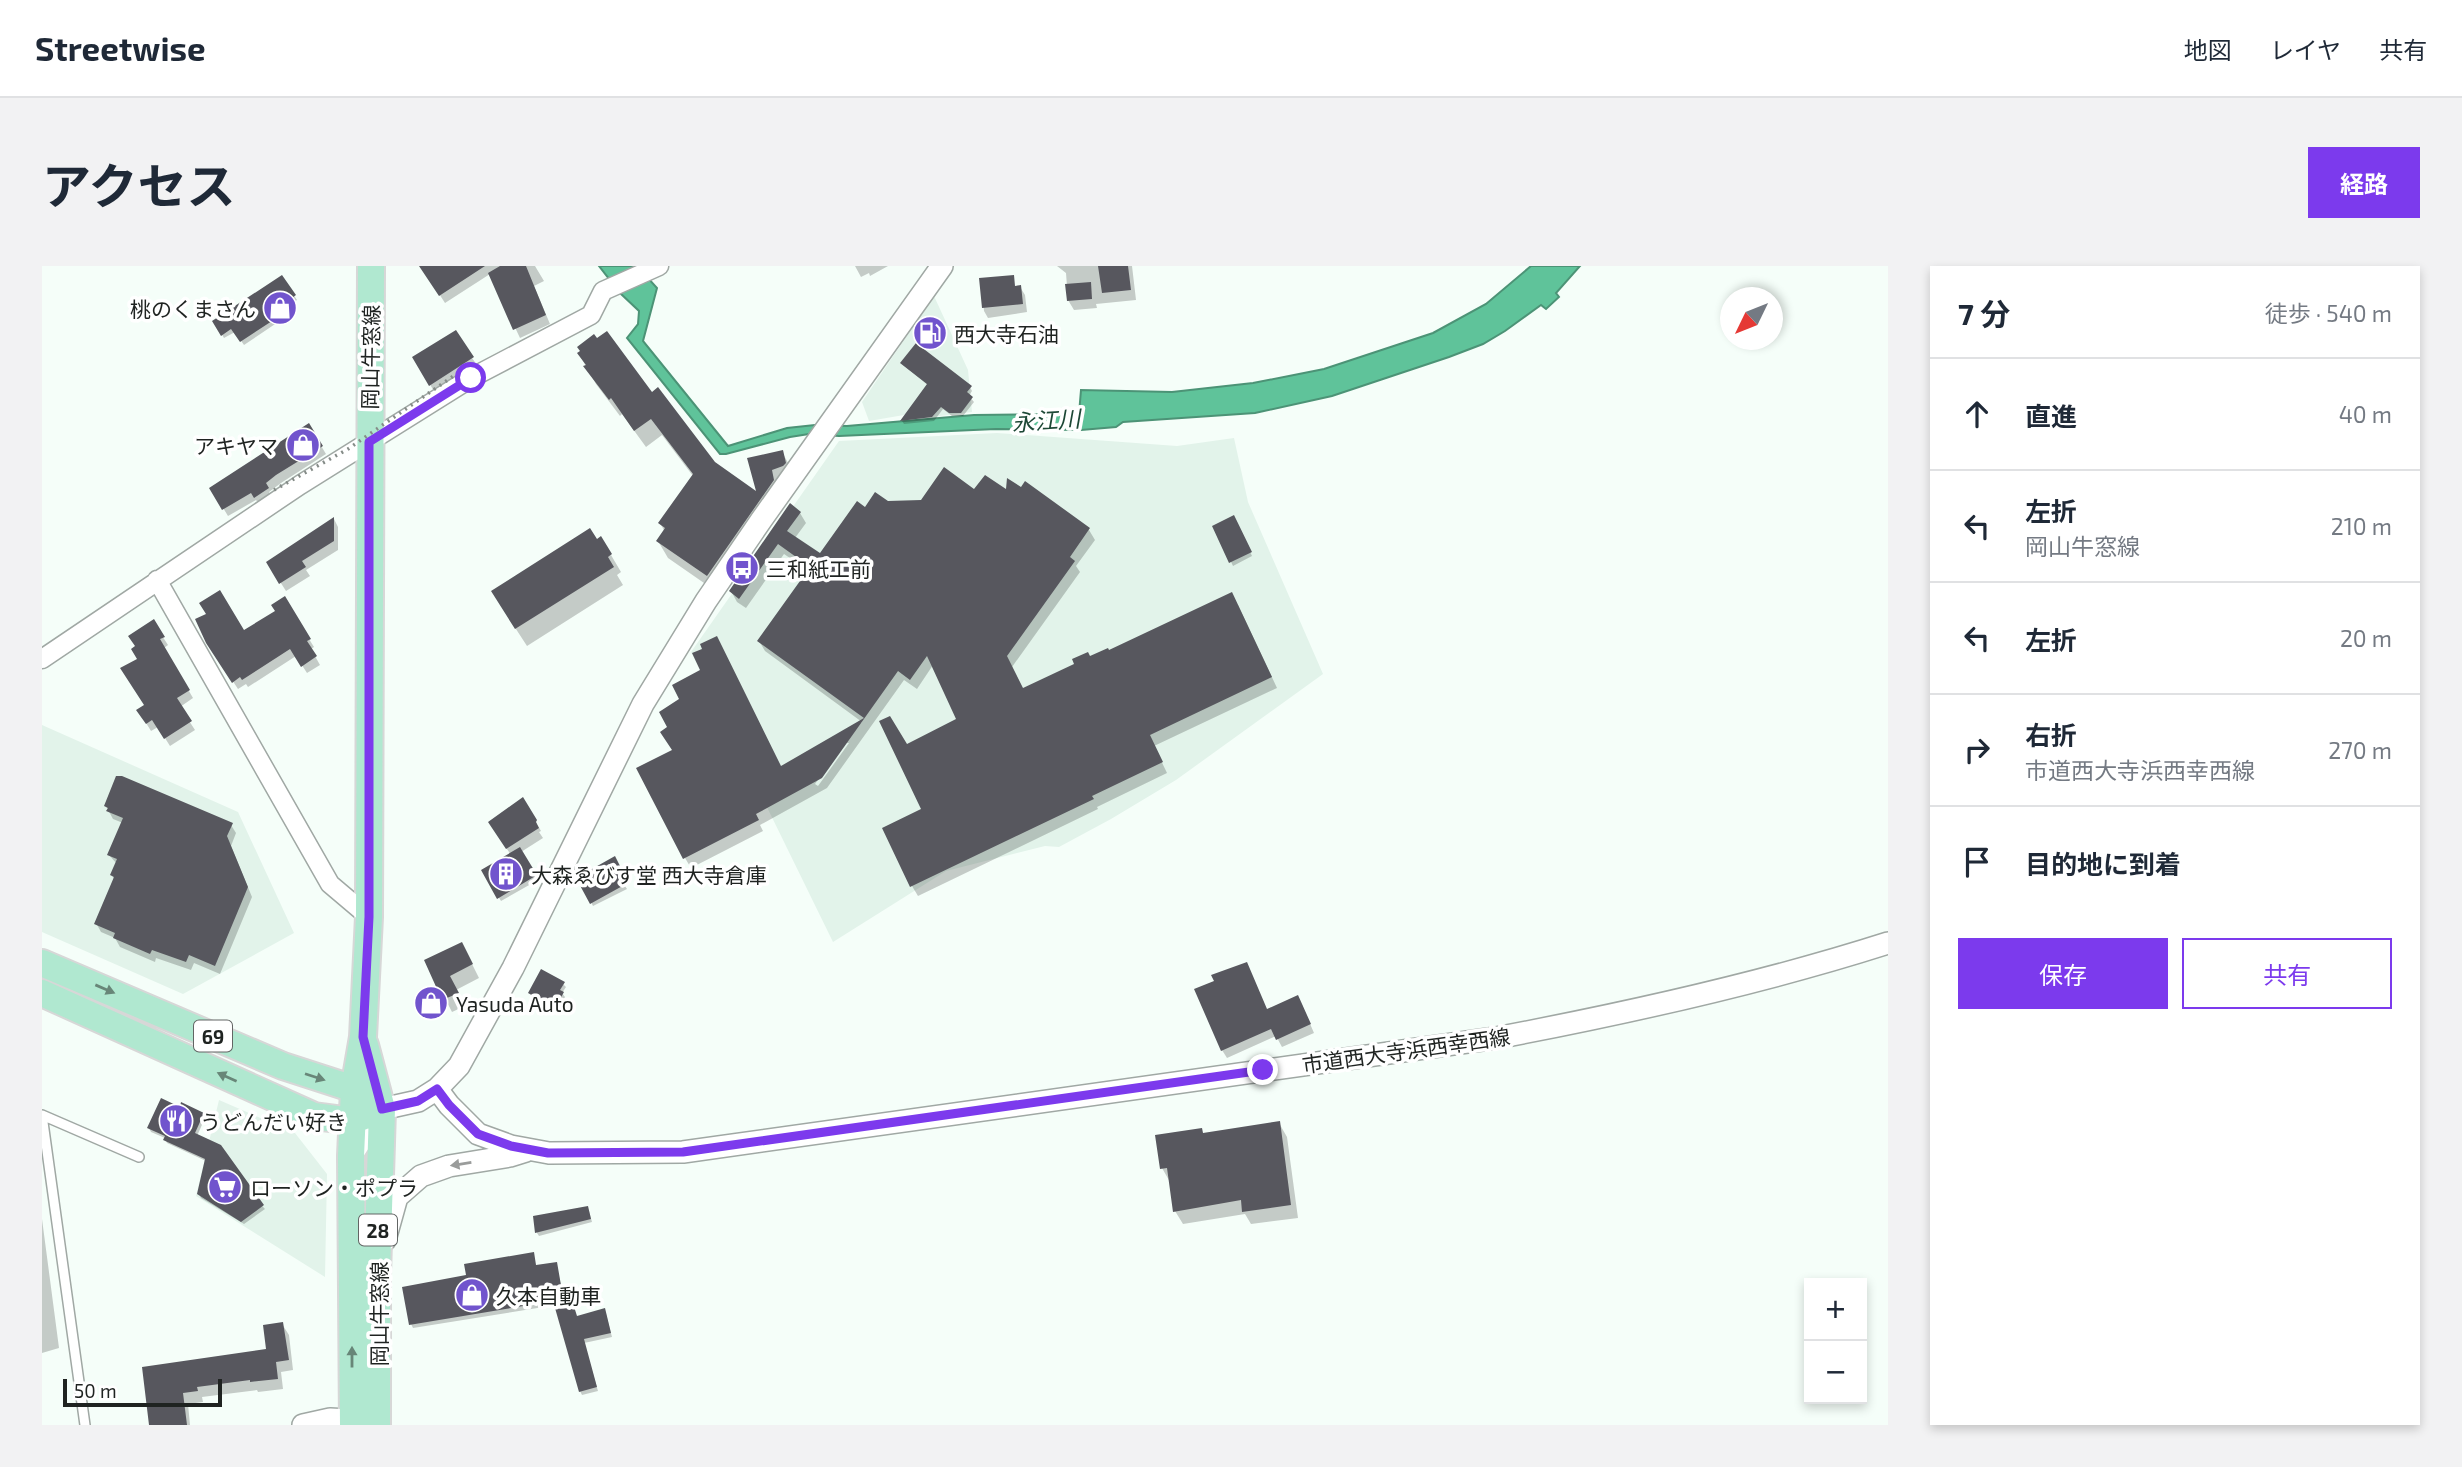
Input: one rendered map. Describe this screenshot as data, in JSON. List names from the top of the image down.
{
  "streets": {
    "main road": ["岡山牛窓線", "69", "28"],
    "street": ["市道西大寺浜西幸西線"]
  },
  "crossings": [
    ["岡山牛窓線", "69"]
  ],
  "water": ["永江川"],
  "places": {
    "shop": [
      "桃のくまさん",
      "アキヤマ",
      "Yasuda Auto",
      "久本自動車"
    ],
    "fuel station": ["西大寺石油"],
    "bus stop": ["三和紙工前"],
    "building": ["大森ゑびす堂 西大寺倉庫"],
    "restaurant": ["うどんだい好き"],
    "supermarket": ["ローソン・ポプラ"]
  },
  "scale_bar": "50 m",
  "north": "bottom left",
  "page": {
    "header": "Streetwise",
    "nav": ["地図", "レイヤ", "共有"],
    "title": "アクセス",
    "buttons": [
      "経路",
      ["保存", "共有"]
    ],
    "heading": ["7 分", "徒歩 · 540 m"],
    "list": [
      ["直進", "40 m"],
      ["左折", "岡山牛窓線", "210 m"],
      ["左折", "20 m"],
      ["右折", "市道西大寺浜西幸西線", "270 m"],
      "目的地に到着"
    ],
    "map_buttons": ["+", "−"],
    "scale": "50 m"
  }
}
